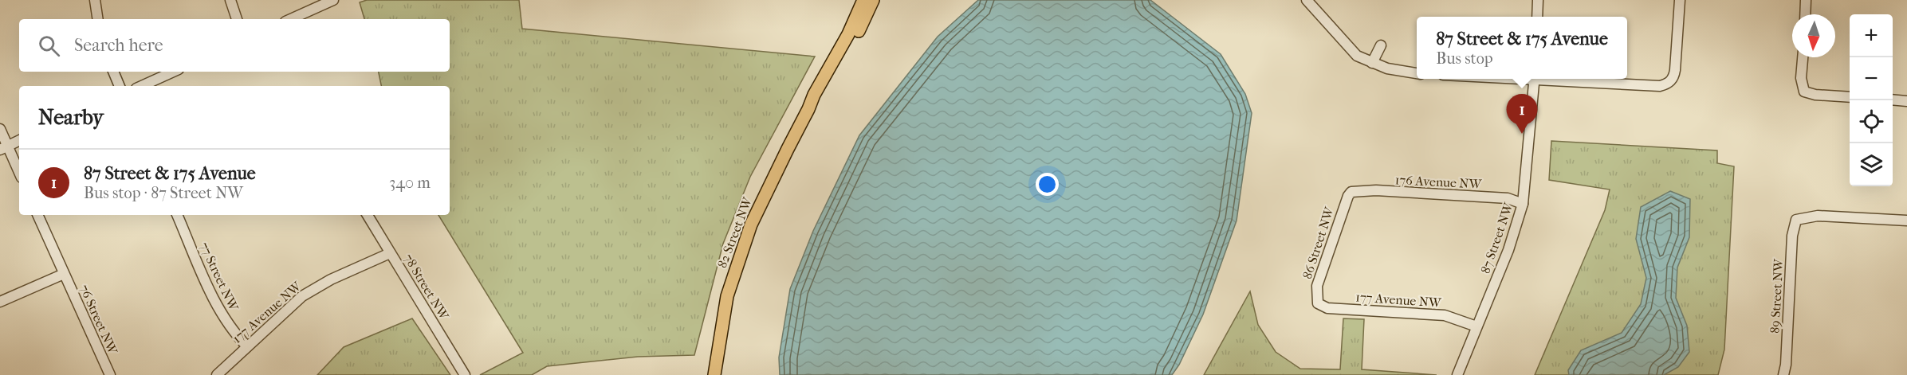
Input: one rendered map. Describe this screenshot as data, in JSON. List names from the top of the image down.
{
  "streets": {
    "main road": ["82 Street NW"],
    "street": [
      "176 Avenue NW",
      "87 Street NW",
      "86 Street NW",
      "77 Street NW",
      "78 Street NW",
      "89 Street NW",
      "177 Avenue NW",
      "76 Street NW"
    ]
  },
  "crossings": [
    ["176 Avenue NW", "87 Street NW"],
    ["176 Avenue NW", "86 Street NW"],
    ["87 Street NW", "177 Avenue NW"],
    ["86 Street NW", "177 Avenue NW"],
    ["77 Street NW", "177 Avenue NW"],
    ["78 Street NW", "177 Avenue NW"]
  ],
  "north": "bottom",
  "page": {
    "map_buttons": ["+", "−"],
    "popup": ["87 Street & 175 Avenue", "Bus stop"],
    "search": "Search here",
    "heading": "Nearby",
    "pins": "1",
    "list": [
      {
        "mark": "1",
        "name": "87 Street & 175 Avenue",
        "note": "Bus stop · 87 Street NW",
        "value": "340 m"
      }
    ]
  }
}
